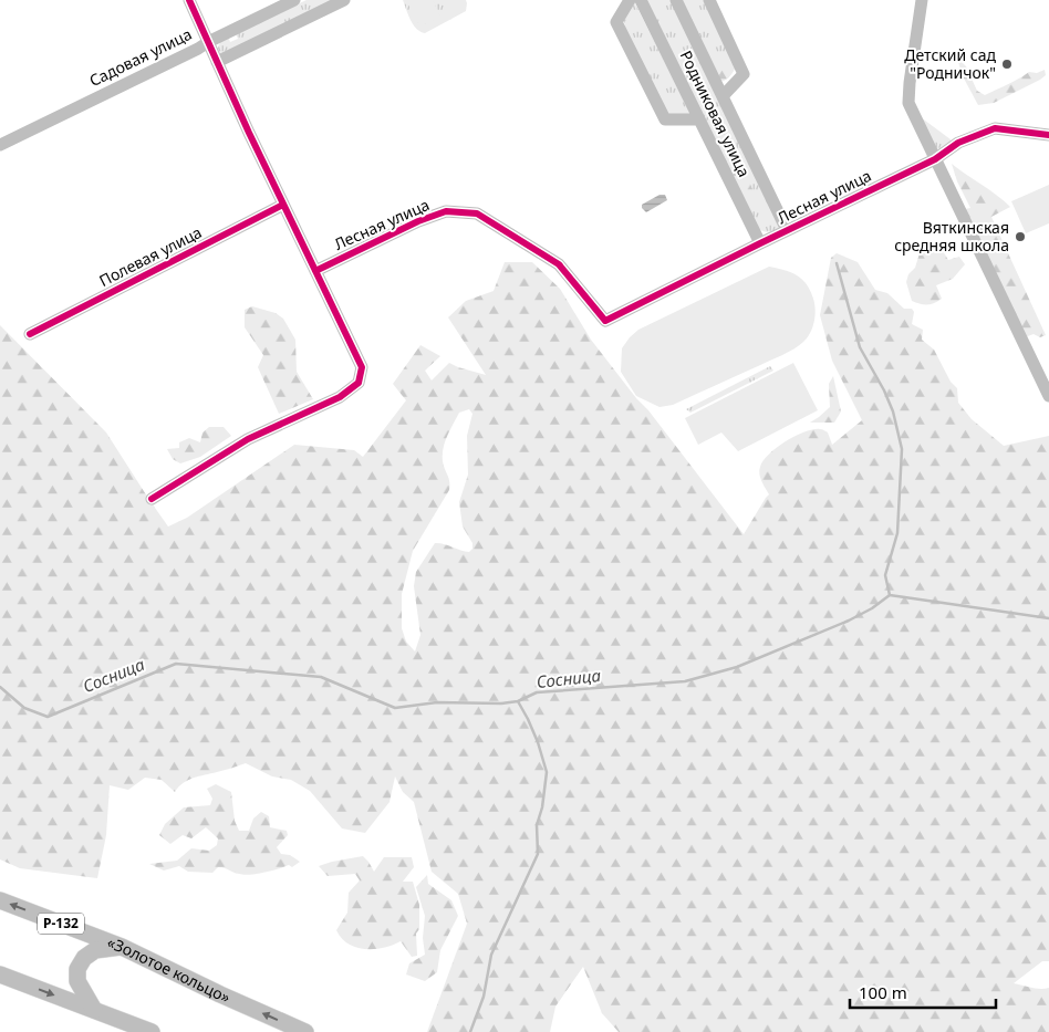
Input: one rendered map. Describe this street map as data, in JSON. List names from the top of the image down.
{
  "streets": {
    "main road": ["Р-132", "«Золотое кольцо»"],
    "street": [
      "Садовая улица",
      "Родниковая улица",
      "Лесная улица",
      "Полевая улица"
    ]
  },
  "crossings": [
    ["Родниковая улица", "Лесная улица"]
  ],
  "water": ["Сосница"],
  "places": ["Детский сад \"Родничок\"", "Вяткинская средняя школа"],
  "scale_bar": "100 m"
}
